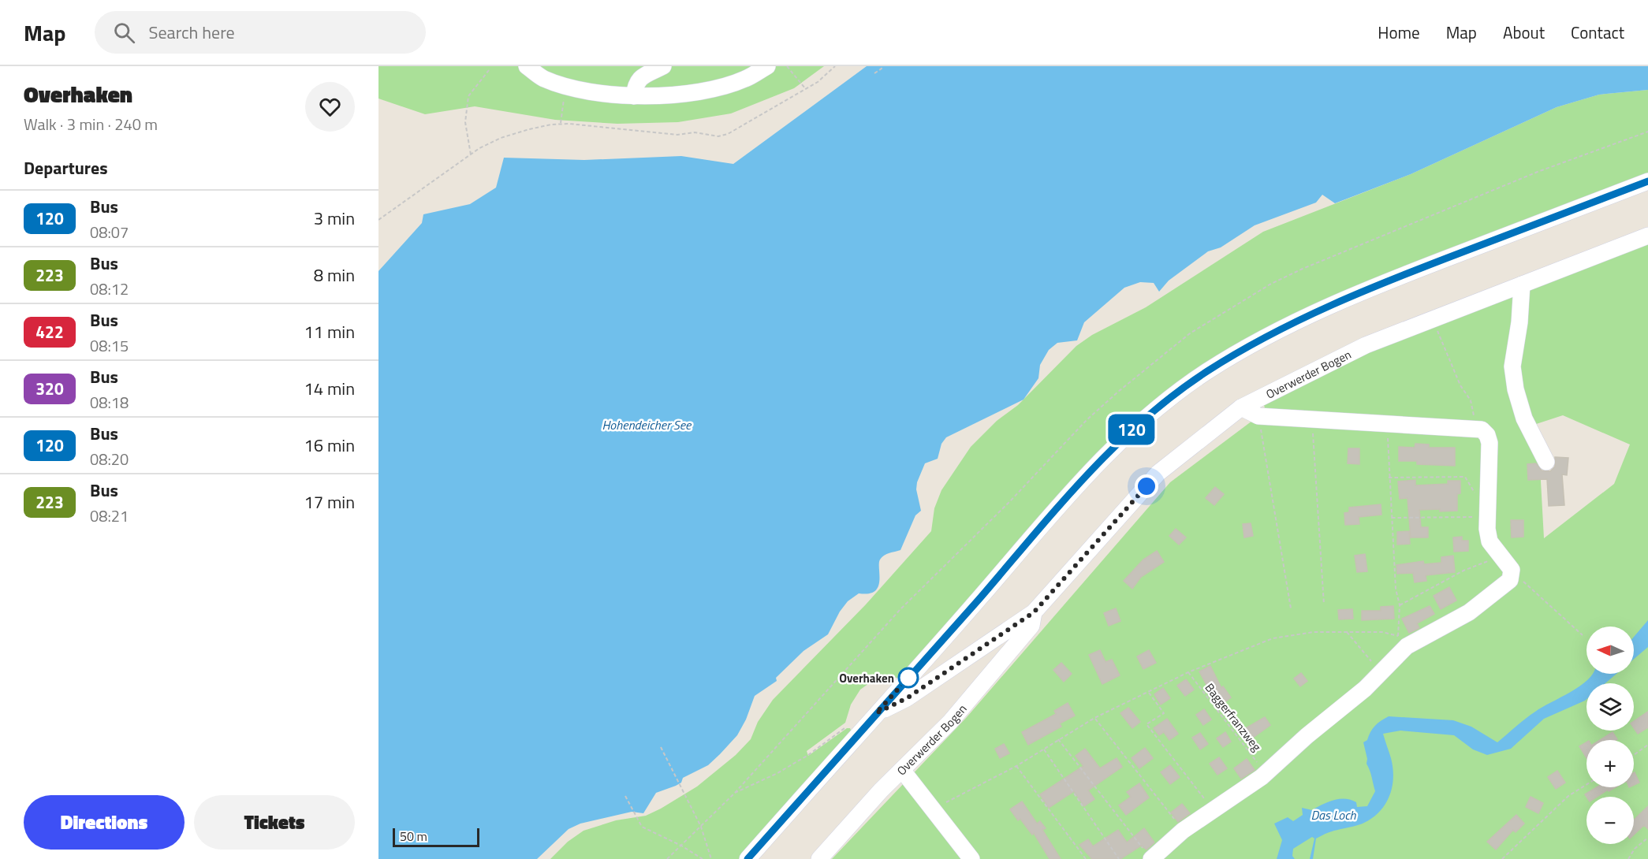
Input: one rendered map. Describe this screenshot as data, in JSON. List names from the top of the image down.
{
  "streets": {
    "street": ["Overwerder Bogen"],
    "path": ["Baggerfranzweg"]
  },
  "water": ["Hohendeicher See", "Das Loch"],
  "places": ["Overhaken"],
  "lines": ["bus line 120"],
  "scale_bar": "50 m",
  "north": "left",
  "page": {
    "header": "Map",
    "search": "Search here",
    "nav": [
      "Home",
      "Map",
      "About",
      "Contact"
    ],
    "heading": [
      ["Overhaken", "Walk · 3 min · 240 m"],
      "Departures"
    ],
    "on_map": "120",
    "list": [
      {
        "mark": "120",
        "name": "Bus",
        "note": "08:07",
        "value": "3 min"
      },
      {
        "mark": "223",
        "name": "Bus",
        "note": "08:12",
        "value": "8 min"
      },
      {
        "mark": "422",
        "name": "Bus",
        "note": "08:15",
        "value": "11 min"
      },
      {
        "mark": "320",
        "name": "Bus",
        "note": "08:18",
        "value": "14 min"
      },
      {
        "mark": "120",
        "name": "Bus",
        "note": "08:20",
        "value": "16 min"
      },
      {
        "mark": "223",
        "name": "Bus",
        "note": "08:21",
        "value": "17 min"
      }
    ],
    "map_buttons": ["+", "−"],
    "buttons": ["Directions", "Tickets"],
    "scale": "50 m"
  }
}
